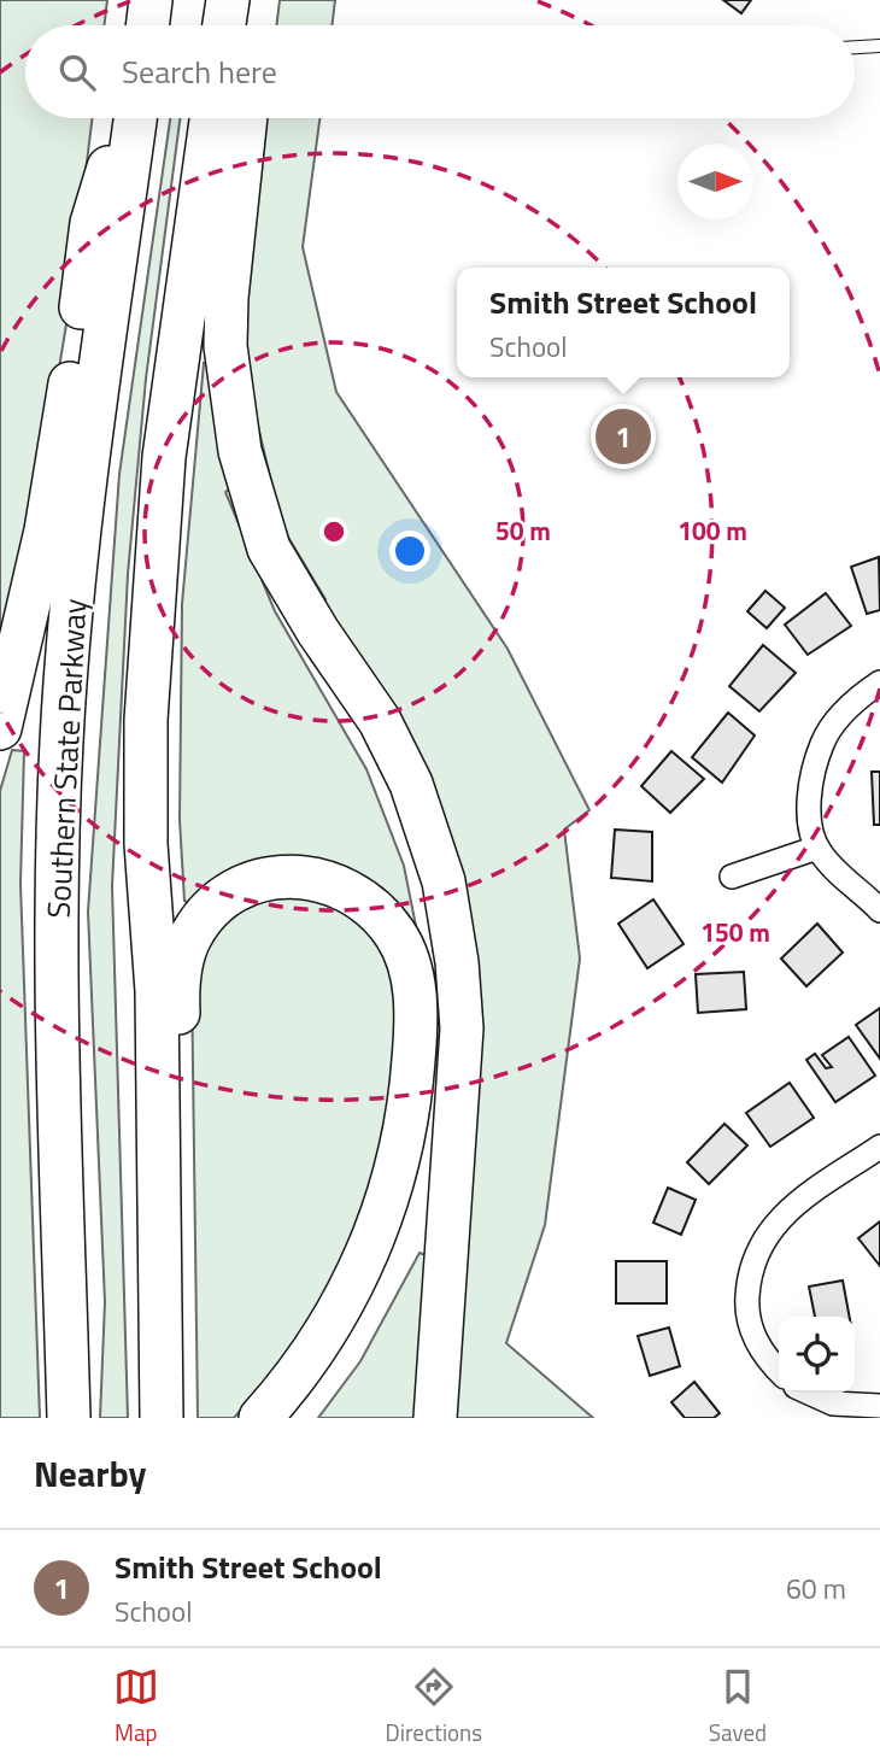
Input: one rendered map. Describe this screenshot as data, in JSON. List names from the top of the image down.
{
  "streets": {
    "highway": ["Southern State Parkway"]
  },
  "north": "right",
  "page": {
    "search": "Search here",
    "popup": ["Smith Street School", "School"],
    "pins": "1",
    "heading": "Nearby",
    "list": [
      {
        "mark": "1",
        "name": "Smith Street School",
        "note": "School",
        "value": "60 m"
      }
    ],
    "nav": ["Map", "Directions", "Saved"]
  },
  "rings": ["50 m", "100 m", "150 m"]
}
